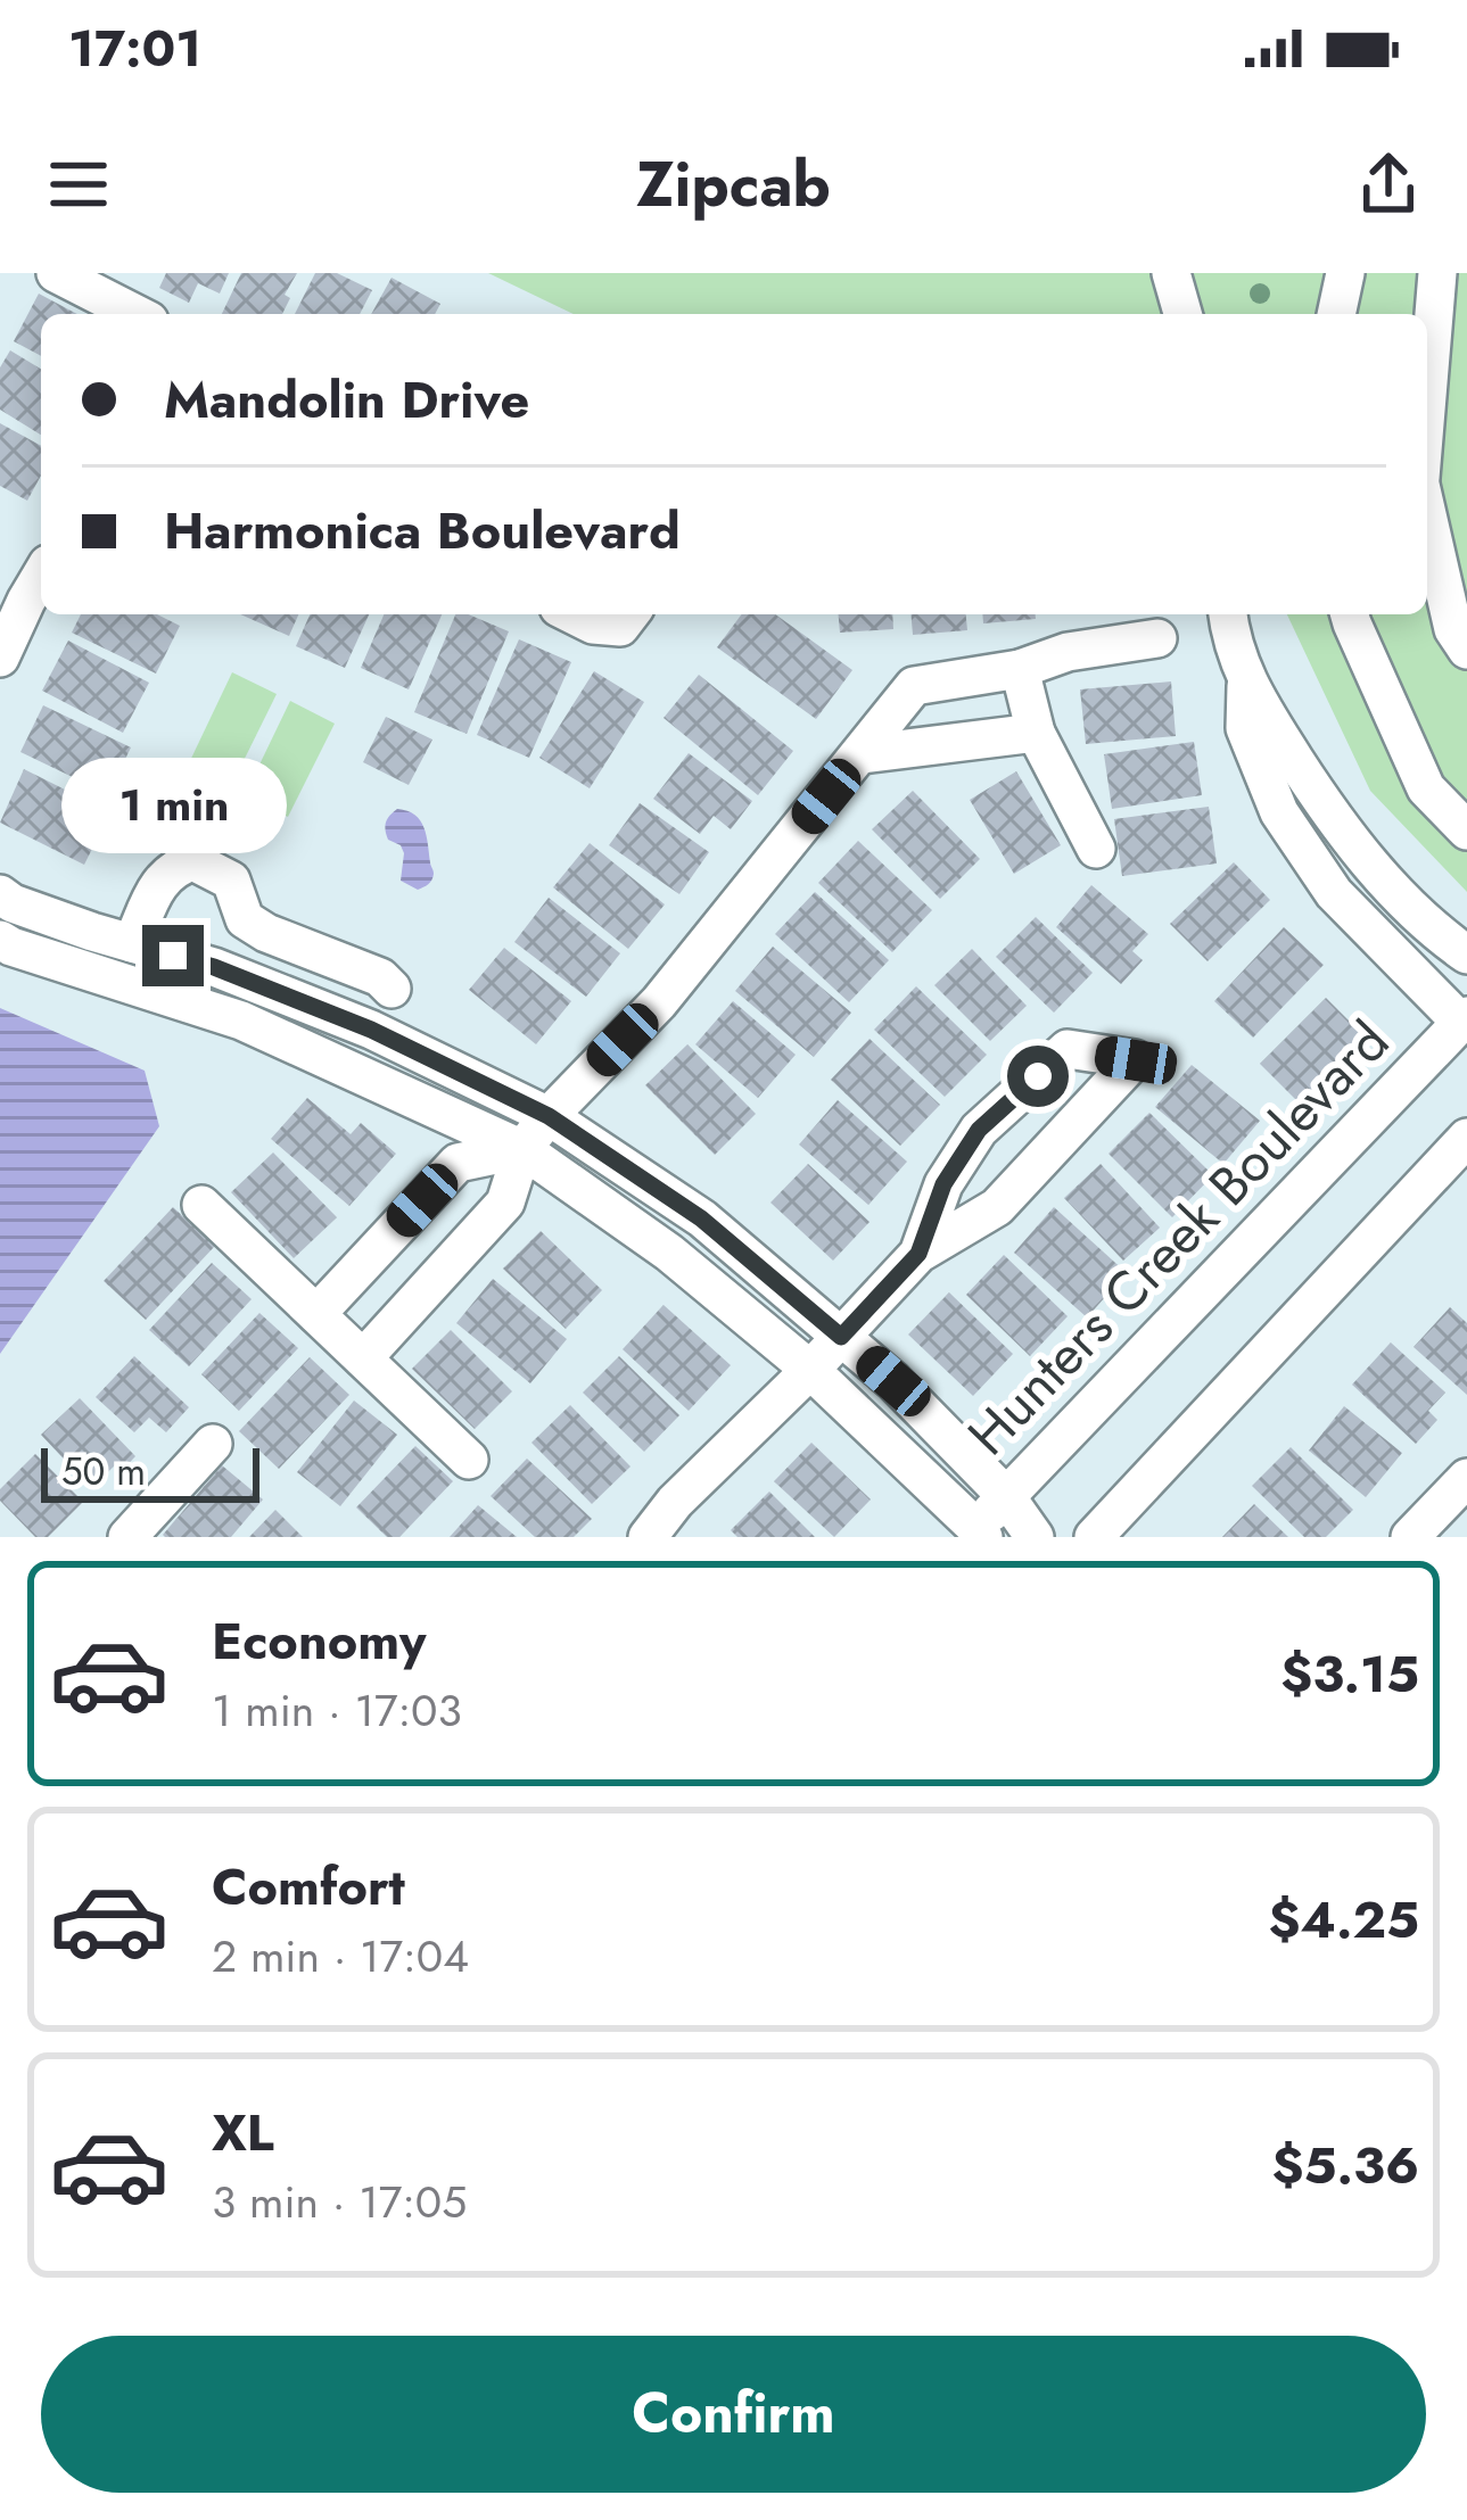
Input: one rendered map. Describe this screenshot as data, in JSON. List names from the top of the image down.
{
  "streets": {
    "street": ["Hunters Creek Boulevard"]
  },
  "scale_bar": "50 m",
  "page": {
    "status": "17:01",
    "header": "Zipcab",
    "banner": ["Mandolin Drive", "Harmonica Boulevard"],
    "bubble": "1 min",
    "scale": "50 m",
    "list": [
      {
        "name": "Economy",
        "note": "1 min · 17:03",
        "value": "$3.15"
      },
      {
        "name": "Comfort",
        "note": "2 min · 17:04",
        "value": "$4.25"
      },
      {
        "name": "XL",
        "note": "3 min · 17:05",
        "value": "$5.36"
      }
    ],
    "buttons": "Confirm"
  }
}
